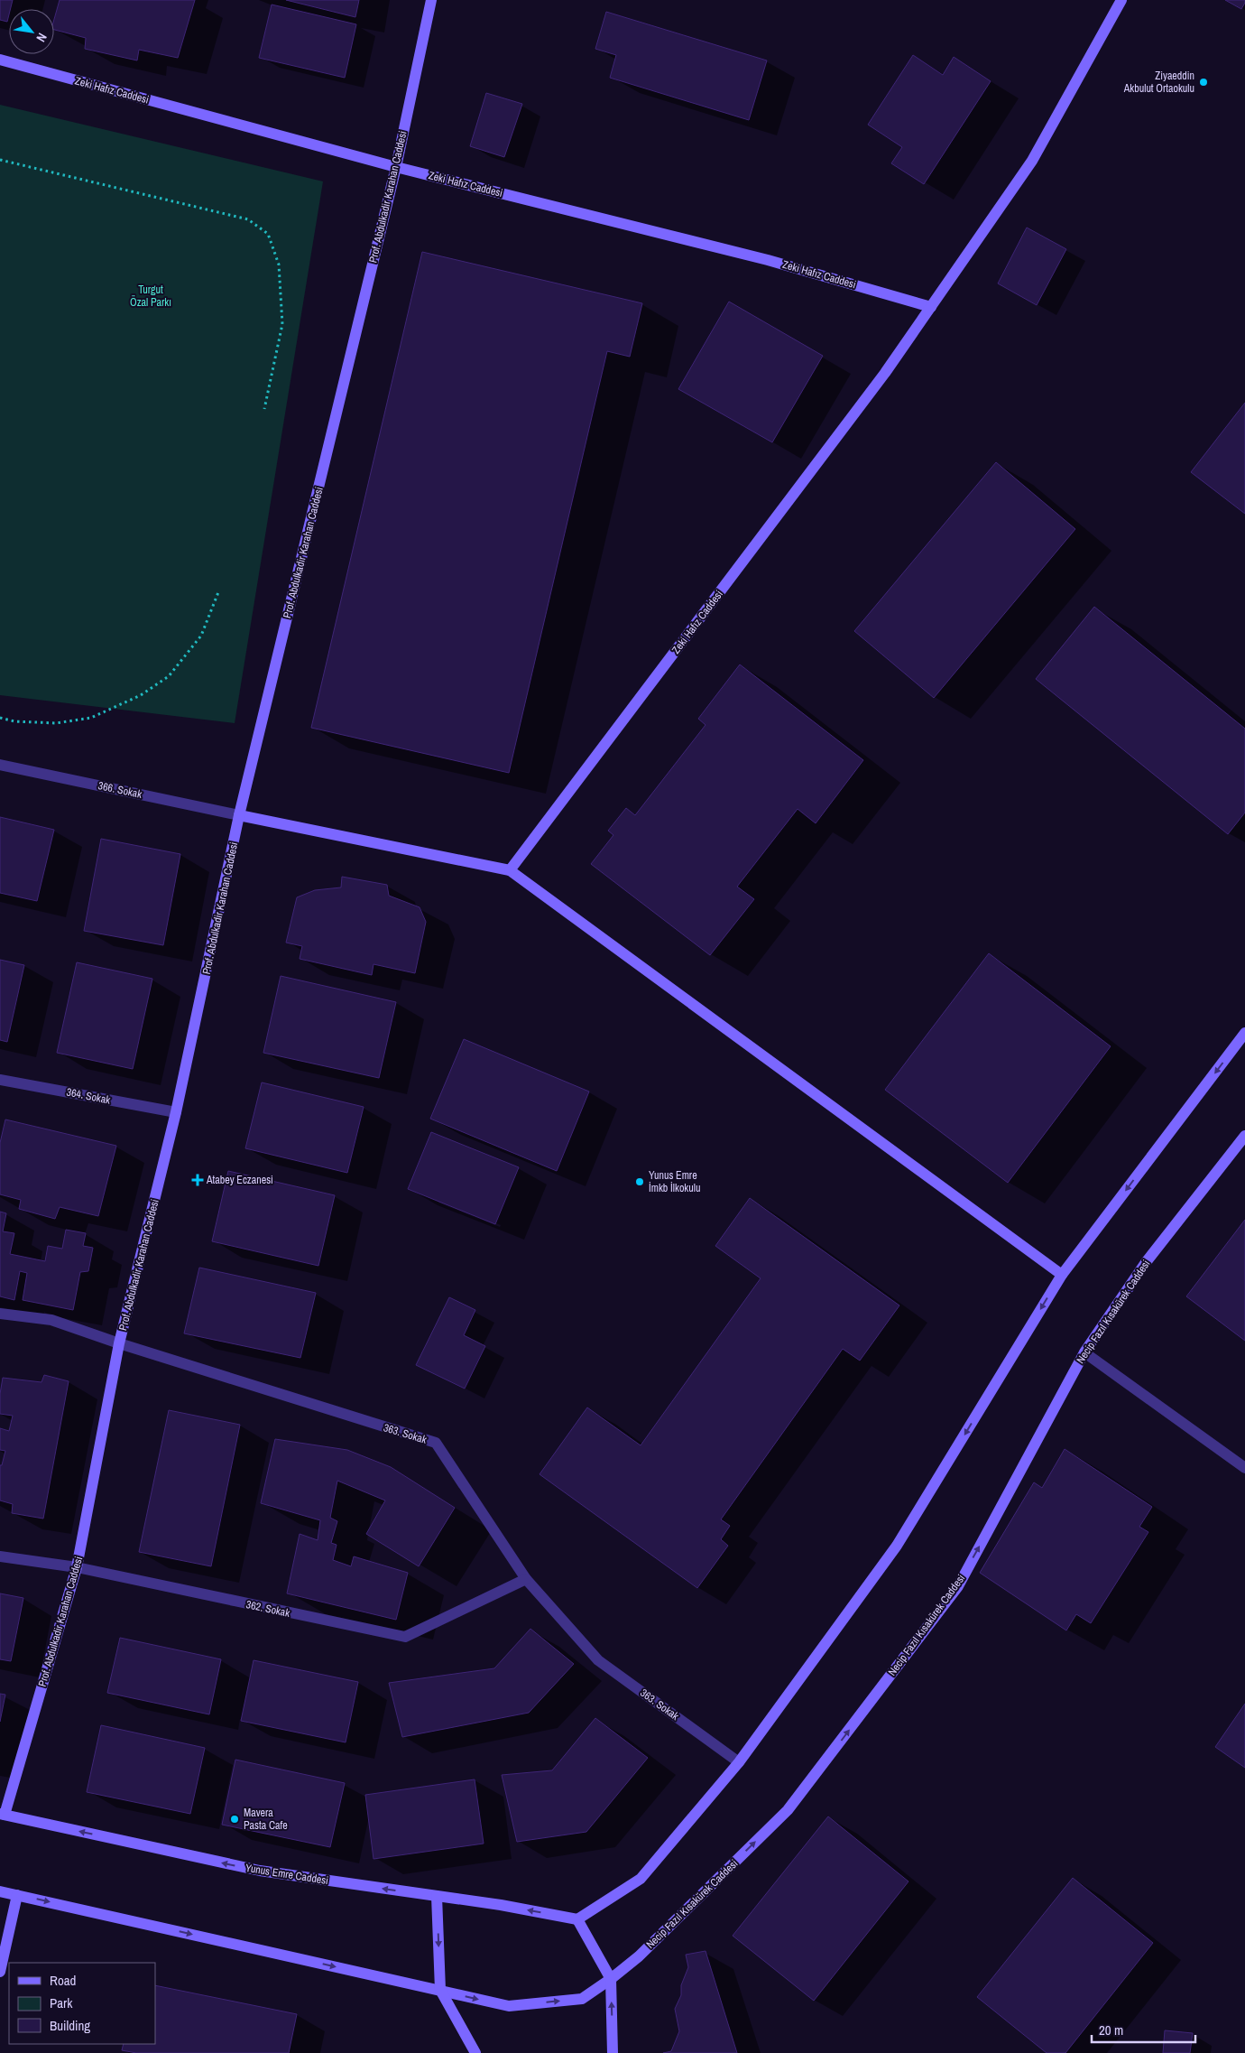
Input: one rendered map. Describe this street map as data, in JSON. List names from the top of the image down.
{
  "streets": {
    "main road": [
      "Zeki Hafız Caddesi",
      "Prof. Abdulkadir Karahan Caddesi",
      "Necip Fazıl Kısakürek Caddesi",
      "Yunus Emre Caddesi"
    ],
    "street": [
      "366. Sokak",
      "364. Sokak",
      "363. Sokak",
      "362. Sokak"
    ]
  },
  "crossings": [
    ["Zeki Hafız Caddesi", "Prof. Abdulkadir Karahan Caddesi"],
    ["Prof. Abdulkadir Karahan Caddesi", "366. Sokak"],
    ["Prof. Abdulkadir Karahan Caddesi", "364. Sokak"],
    ["Prof. Abdulkadir Karahan Caddesi", "363. Sokak"],
    ["Prof. Abdulkadir Karahan Caddesi", "362. Sokak"],
    ["Prof. Abdulkadir Karahan Caddesi", "Yunus Emre Caddesi"],
    ["363. Sokak", "362. Sokak"]
  ],
  "parks": ["Turgut Özal Parkı"],
  "places": {
    "other": ["Ziyaeddin Akbulut Ortaokulu", "Yunus Emre İmkb İlkokulu", "Mavera Pasta Cafe"],
    "health": ["Atabey Eczanesi"]
  },
  "legend": ["Road", "Park", "Building"],
  "scale_bar": "20 m",
  "north": "bottom right"
}
